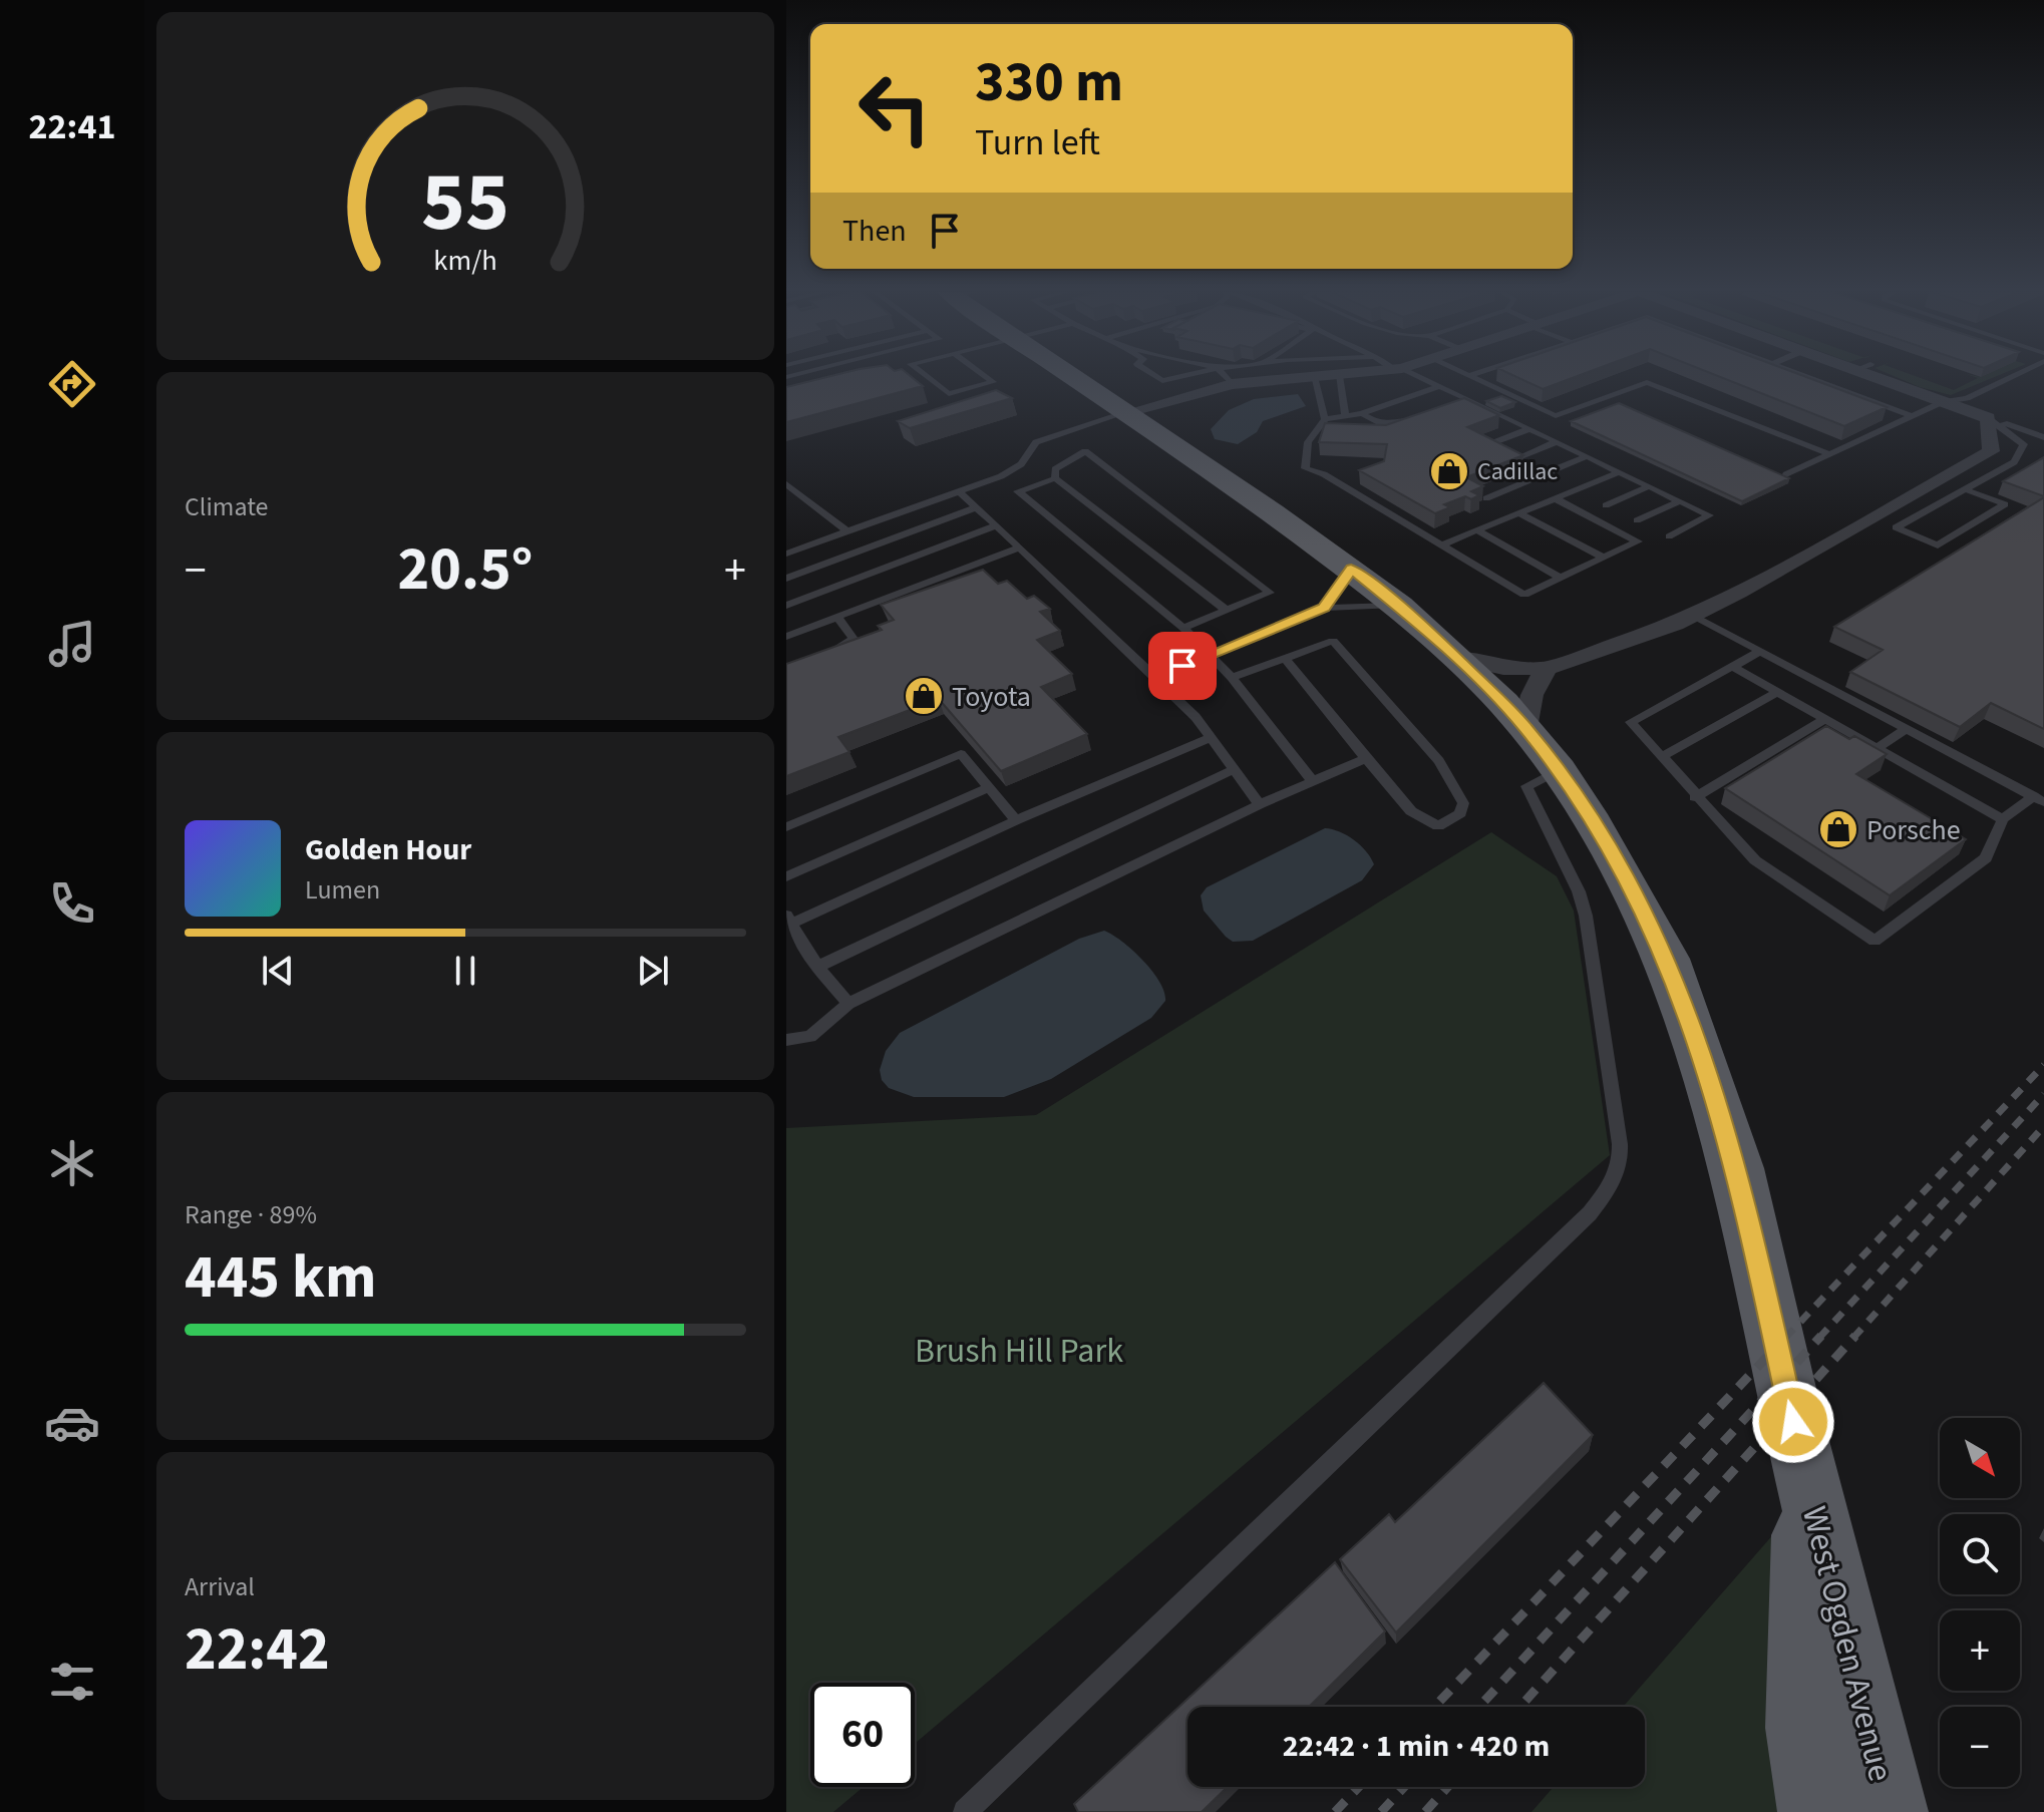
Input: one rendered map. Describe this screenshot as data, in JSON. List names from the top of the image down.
{
  "streets": {
    "main road": ["West Ogden Avenue"]
  },
  "parks": ["Brush Hill Park"],
  "places": {
    "shop": ["Cadillac", "Toyota", "Porsche"]
  },
  "north": "bottom right",
  "page": {
    "tabs": "22:41",
    "turn": ["330 m", "Turn left"],
    "then": "Then",
    "tile": [
      "Climate",
      ["Range · 89%", "445 km"],
      ["Arrival", "22:42"]
    ],
    "heat": ["−", "20.5°", "+"],
    "song": ["Golden Hour", "Lumen"],
    "map_buttons": ["+", "−"],
    "limit": "60",
    "trip": "22:42 · 1 min · 420 m",
    "gauge": ["55", "km/h"]
  }
}
